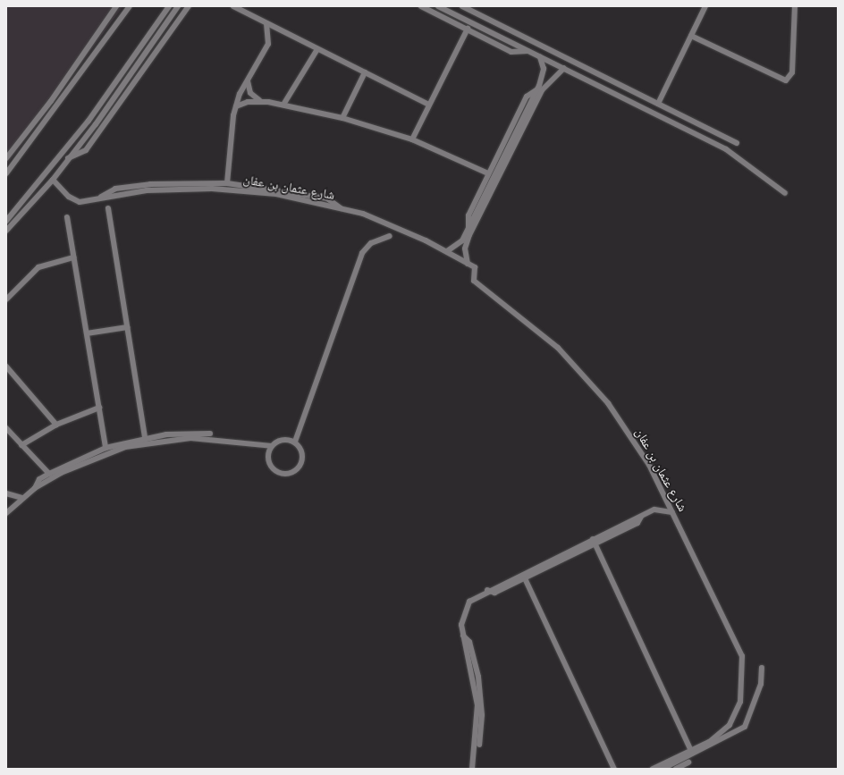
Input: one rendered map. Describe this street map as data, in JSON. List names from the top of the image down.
{
  "streets": {
    "street": ["شارع عثمان بن عفان"]
  }
}
